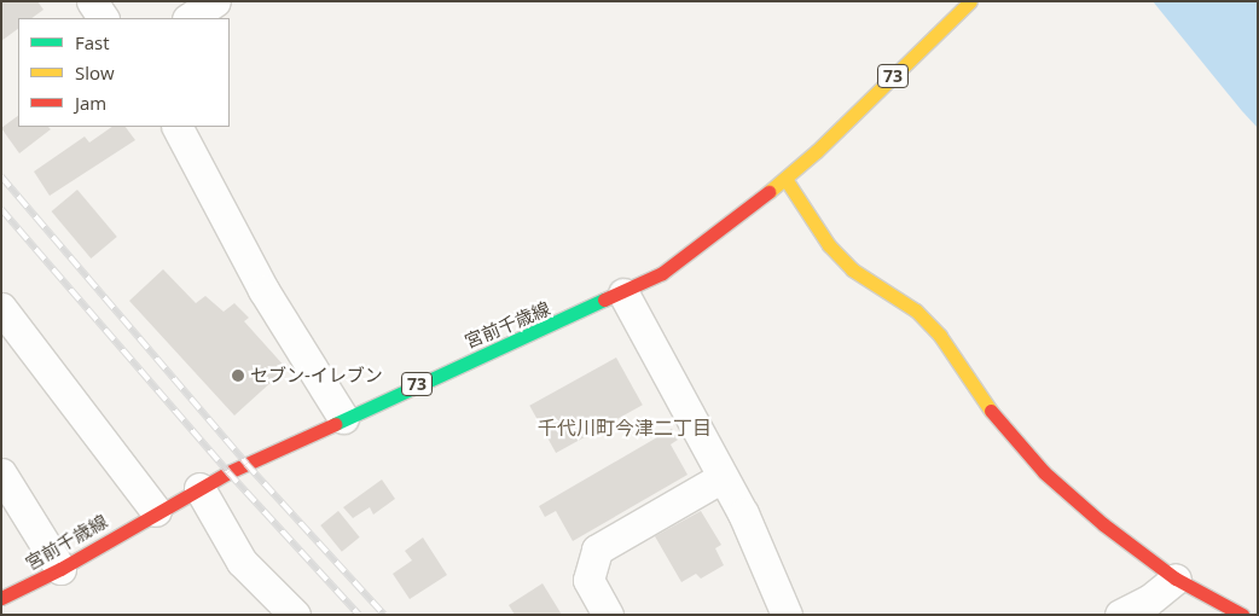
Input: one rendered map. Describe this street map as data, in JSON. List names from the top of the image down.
{
  "streets": {
    "main road": ["73", "宮前千歳線"]
  },
  "districts": ["千代川町今津二丁目"],
  "places": ["セブン-イレブン"],
  "legend": ["Fast", "Slow", "Jam"]
}
